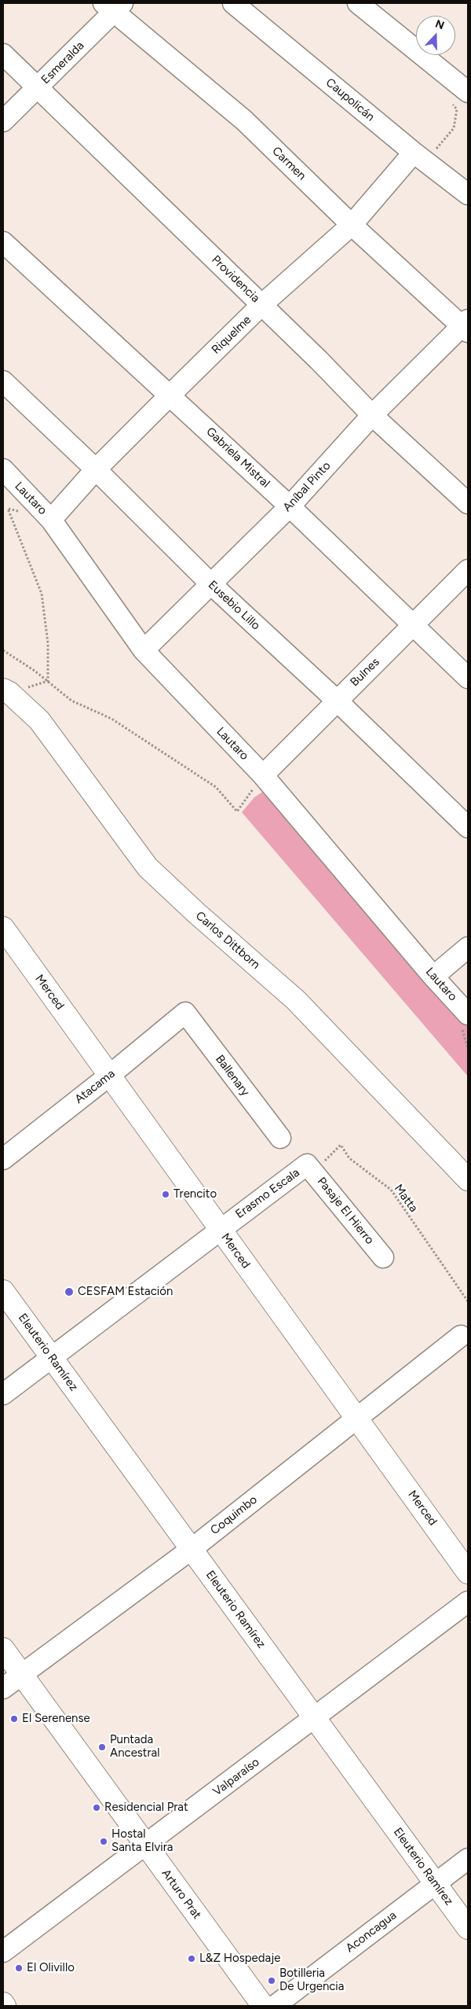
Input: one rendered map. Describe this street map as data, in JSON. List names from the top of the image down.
{
  "streets": {
    "main road": [
      "Carlos Dittborn",
      "Merced",
      "Eleuterio Ramírez",
      "Arturo Prat"
    ],
    "street": [
      "Esmeralda",
      "Caupolicán",
      "Carmen",
      "Providencia",
      "Riquelme",
      "Gabriela Mistral",
      "Aníbal Pinto",
      "Lautaro",
      "Eusebio Lillo",
      "Bulnes",
      "Ballenary",
      "Atacama",
      "Erasmo Escala",
      "Pasaje El Hierro",
      "Coquimbo",
      "Valparaíso",
      "Aconcagua"
    ],
    "path": ["Matta"]
  },
  "crossings": [
    ["Esmeralda", "Carmen"],
    ["Esmeralda", "Providencia"],
    ["Caupolicán", "Riquelme"],
    ["Carmen", "Riquelme"],
    ["Carmen", "Aníbal Pinto"],
    ["Providencia", "Riquelme"],
    ["Providencia", "Aníbal Pinto"],
    ["Riquelme", "Gabriela Mistral"],
    ["Riquelme", "Lautaro"],
    ["Riquelme", "Eusebio Lillo"],
    ["Gabriela Mistral", "Aníbal Pinto"],
    ["Gabriela Mistral", "Bulnes"],
    ["Aníbal Pinto", "Lautaro"],
    ["Aníbal Pinto", "Eusebio Lillo"],
    ["Lautaro", "Bulnes"],
    ["Eusebio Lillo", "Bulnes"],
    ["Merced", "Atacama"],
    ["Merced", "Erasmo Escala"],
    ["Merced", "Coquimbo"],
    ["Ballenary", "Atacama"],
    ["Erasmo Escala", "Matta"],
    ["Erasmo Escala", "Pasaje El Hierro"],
    ["Erasmo Escala", "Eleuterio Ramírez"],
    ["Matta", "Pasaje El Hierro"],
    ["Eleuterio Ramírez", "Coquimbo"],
    ["Eleuterio Ramírez", "Valparaíso"],
    ["Eleuterio Ramírez", "Aconcagua"],
    ["Coquimbo", "Arturo Prat"],
    ["Valparaíso", "Arturo Prat"]
  ],
  "places": [
    "Trencito",
    "CESFAM Estación",
    "El Serenense",
    "Puntada Ancestral",
    "Residencial Prat",
    "Hostal Santa Elvira",
    "L&Z Hospedaje",
    "El Olivillo",
    "Botilleria De Urgencia"
  ],
  "north": "top"
}
